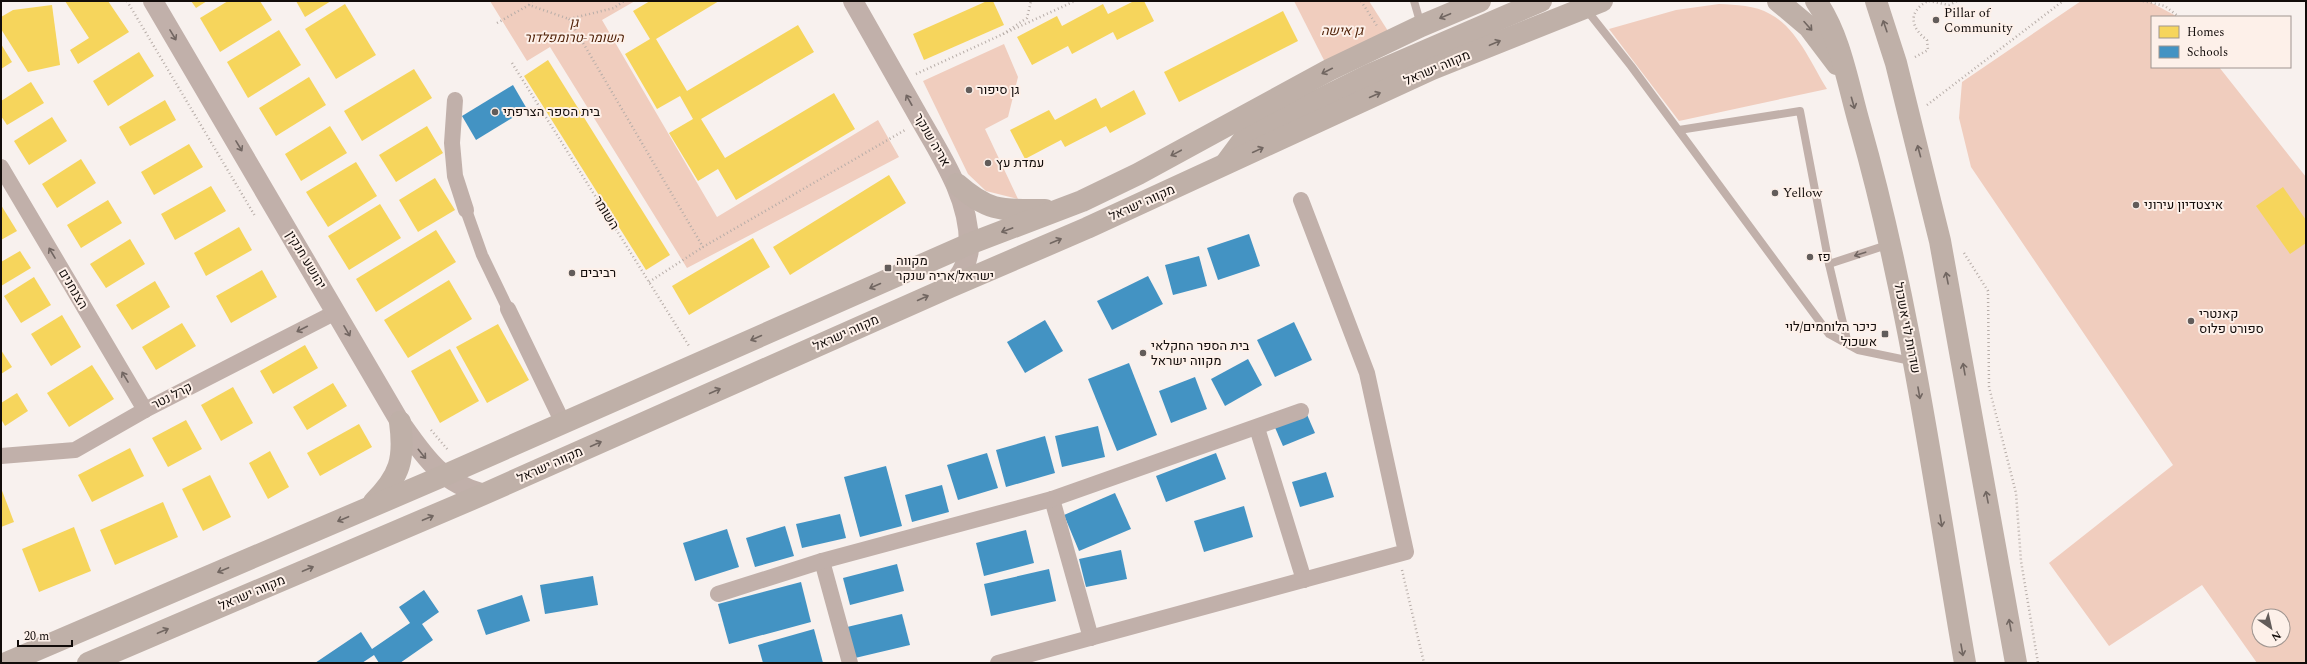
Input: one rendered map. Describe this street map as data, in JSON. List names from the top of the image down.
{
  "streets": {
    "main road": ["מקווה ישראל", "שדרות לוי אשכול"],
    "street": [
      "אריה שנקר",
      "יהושע חנקין",
      "הצנחנים",
      "קרל נטר"
    ],
    "path": ["השומר"]
  },
  "crossings": [
    ["מקווה ישראל", "אריה שנקר"],
    ["מקווה ישראל", "השומר"],
    ["מקווה ישראל", "יהושע חנקין"],
    ["יהושע חנקין", "קרל נטר"],
    ["הצנחנים", "קרל נטר"]
  ],
  "one_way": ["הצנחנים", "קרל נטר"],
  "parks": ["גן השומר-טרומפלדור", "גן אישה"],
  "places": {
    "other": [
      "Pillar of Community",
      "גן סיפור",
      "בית הספר הצרפתי",
      "עמדת עץ",
      "Yellow",
      "איצטדיון עירוני",
      "פז",
      "רביבים",
      "קאנטרי ספורט פלוס",
      "בית הספר החקלאי מקווה ישראל"
    ],
    "transit": ["מקווה ישראל/אריה שנקר", "כיכר הלוחמים/לוי אשכול"]
  },
  "legend": ["Homes", "Schools"],
  "scale_bar": "20 m",
  "north": "bottom right"
}
